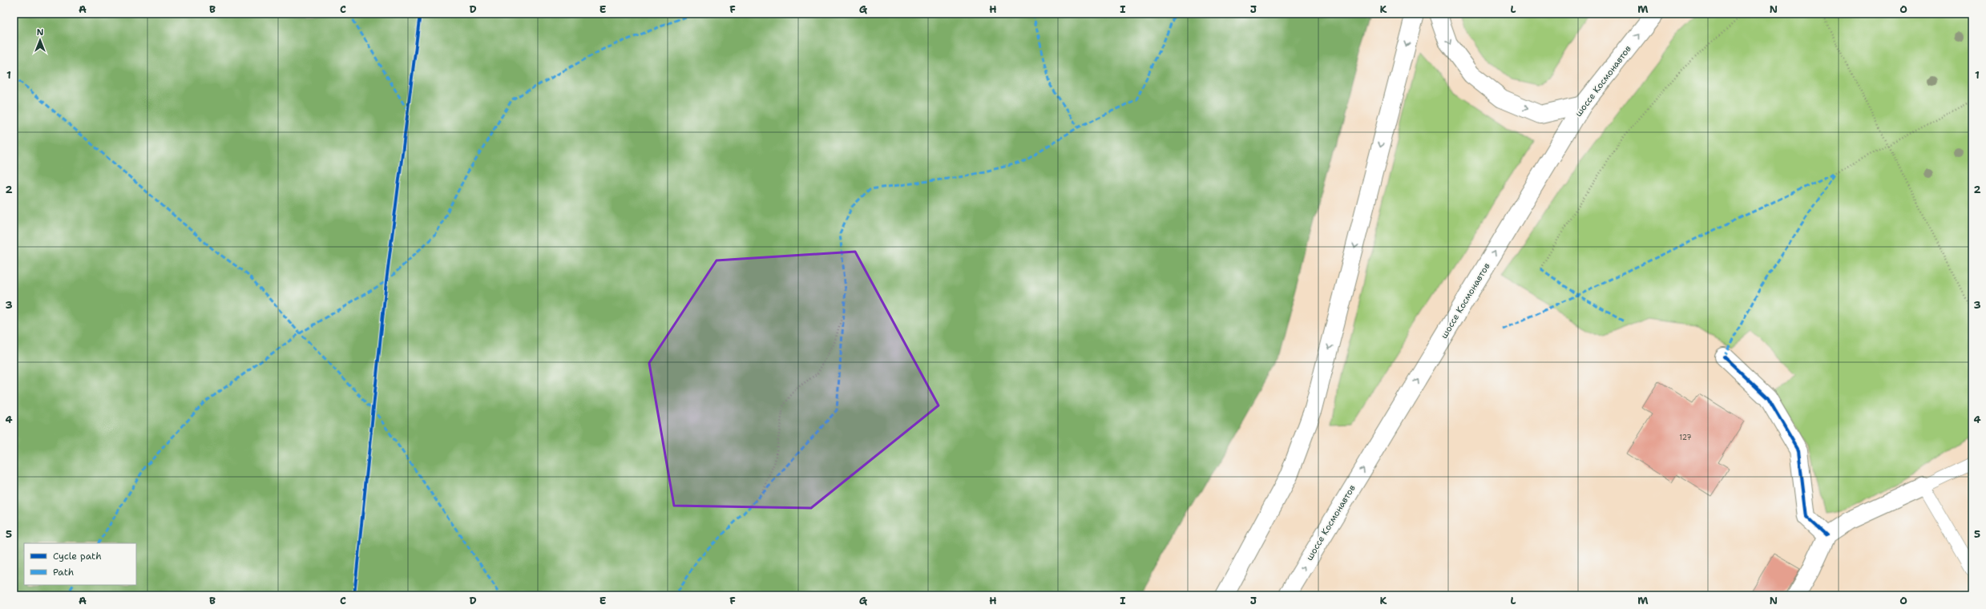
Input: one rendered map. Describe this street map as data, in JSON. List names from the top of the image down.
{
  "streets": {
    "main road": ["шоссе Космонавтов"]
  },
  "house_numbers": ["127"],
  "legend": ["Cycle path", "Path"],
  "north": "top",
  "grid": {
    "columns": [
      "A",
      "B",
      "C",
      "D",
      "E",
      "F",
      "G",
      "H",
      "I",
      "J",
      "K",
      "L",
      "M",
      "N",
      "O"
    ],
    "rows": [
      "1",
      "2",
      "3",
      "4",
      "5"
    ]
  }
}
